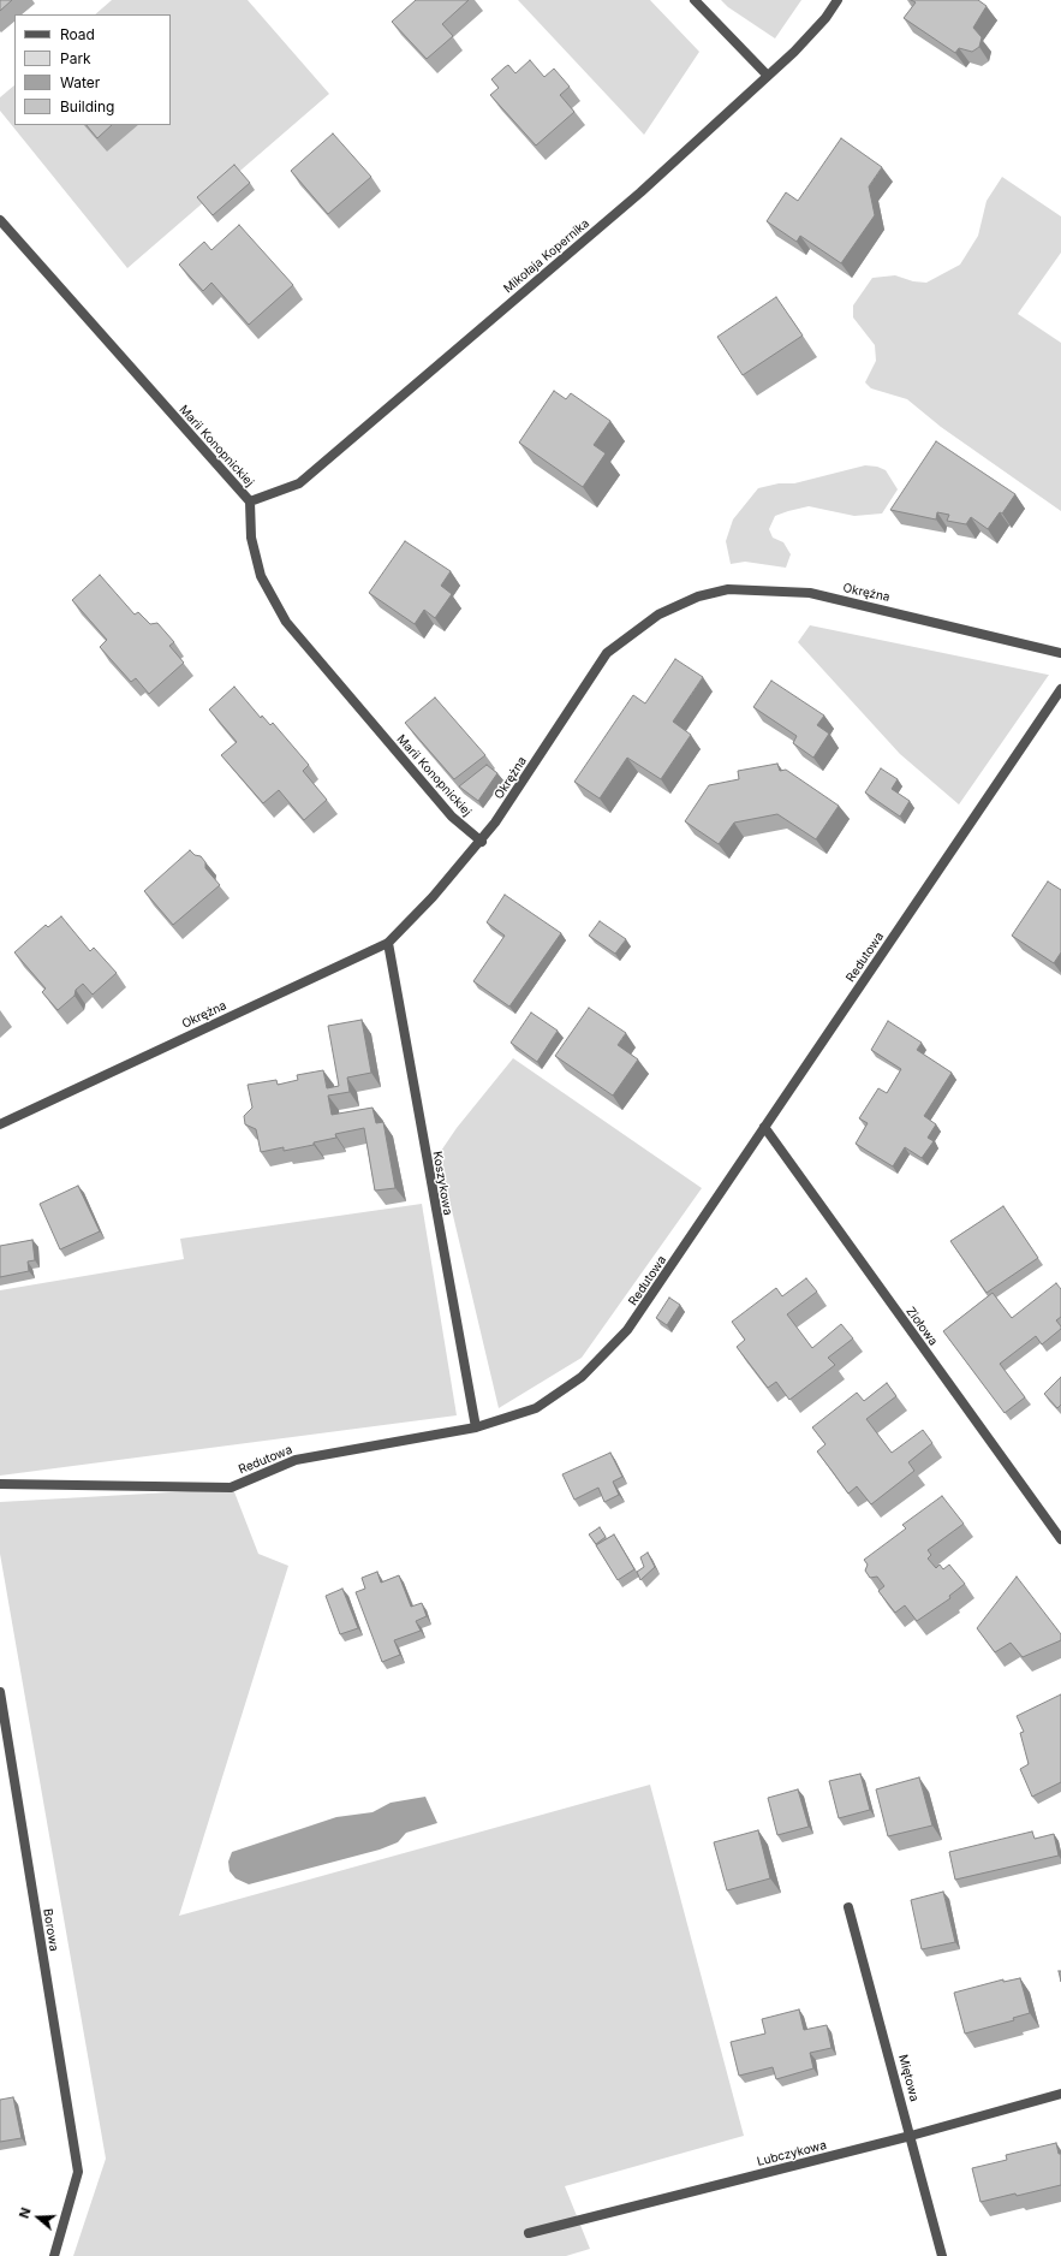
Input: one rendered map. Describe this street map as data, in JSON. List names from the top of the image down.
{
  "streets": {
    "street": [
      "Mikołaja Kopernika",
      "Marii Konopnickiej",
      "Okrężna",
      "Redutowa",
      "Koszykowa",
      "Ziołowa",
      "Borowa",
      "Miętowa",
      "Lubczykowa"
    ]
  },
  "crossings": [
    ["Mikołaja Kopernika", "Marii Konopnickiej"],
    ["Marii Konopnickiej", "Okrężna"],
    ["Okrężna", "Koszykowa"],
    ["Redutowa", "Koszykowa"],
    ["Redutowa", "Ziołowa"],
    ["Miętowa", "Lubczykowa"]
  ],
  "legend": [
    "Road",
    "Park",
    "Water",
    "Building"
  ],
  "north": "left"
}
